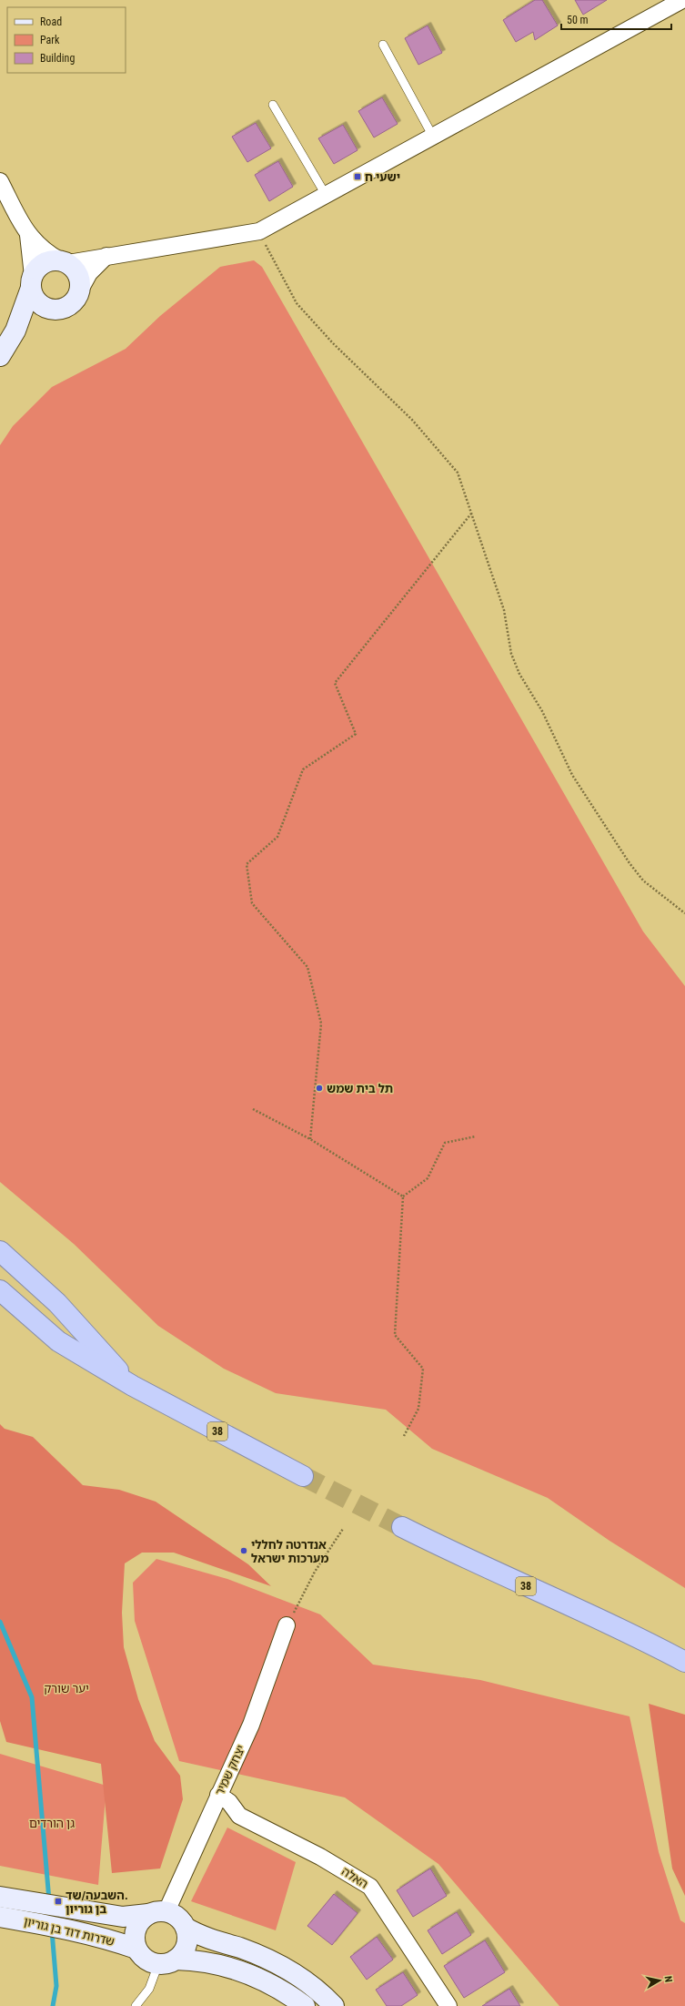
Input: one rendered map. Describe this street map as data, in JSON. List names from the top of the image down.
{
  "streets": {
    "highway": ["38"],
    "main road": ["שדרות דוד בן גוריון"],
    "street": ["יצחק שמיר", "האלה"]
  },
  "crossings": [
    ["יצחק שמיר", "האלה"],
    ["יצחק שמיר", "שדרות דוד בן גוריון"]
  ],
  "parks": ["יער שורק", "גן הורדים"],
  "places": {
    "transit": ["ישעי ח", "השבעה/שד. בן גוריון"],
    "other": ["תל בית שמש", "אנדרטה לחללי מערכות ישראל"]
  },
  "legend": ["Road", "Park", "Building"],
  "scale_bar": "50 m",
  "north": "right"
}
